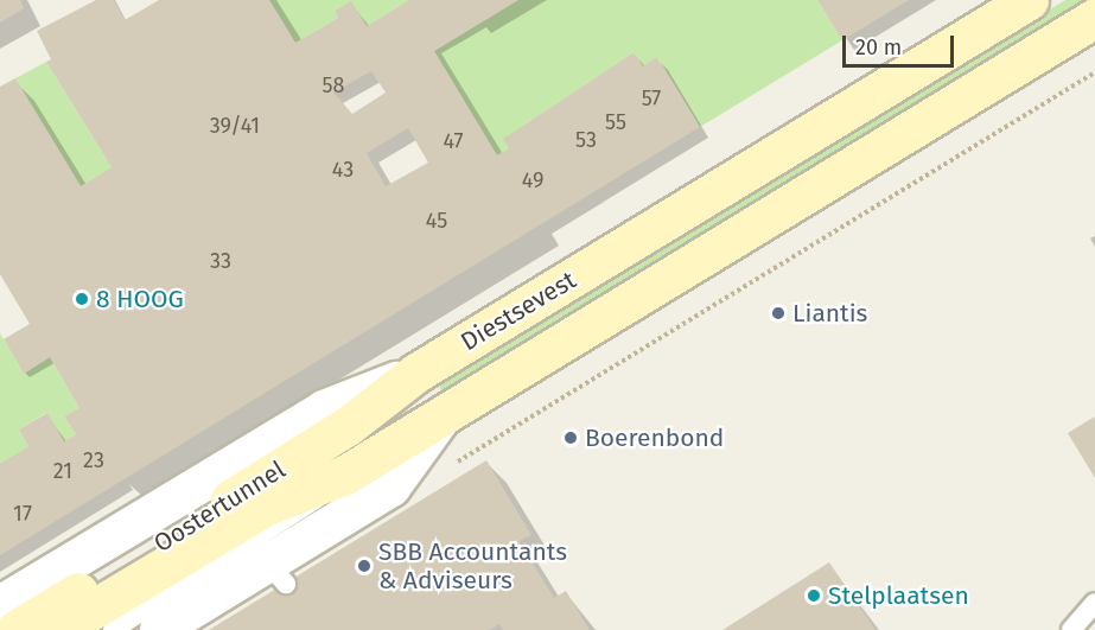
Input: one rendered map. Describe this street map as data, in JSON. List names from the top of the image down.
{
  "streets": {
    "main road": ["Diestsevest", "Oostertunnel"]
  },
  "crossings": [
    ["Diestsevest", "Oostertunnel"]
  ],
  "places": [
    "8 HOOG",
    "Liantis",
    "Boerenbond",
    "SBB Accountants & Adviseurs",
    "Stelplaatsen"
  ],
  "house_numbers": [
    "58",
    "57",
    "55",
    "39/41",
    "53",
    "47",
    "43",
    "49",
    "45",
    "33",
    "23",
    "21",
    "17"
  ],
  "scale_bar": "20 m"
}
